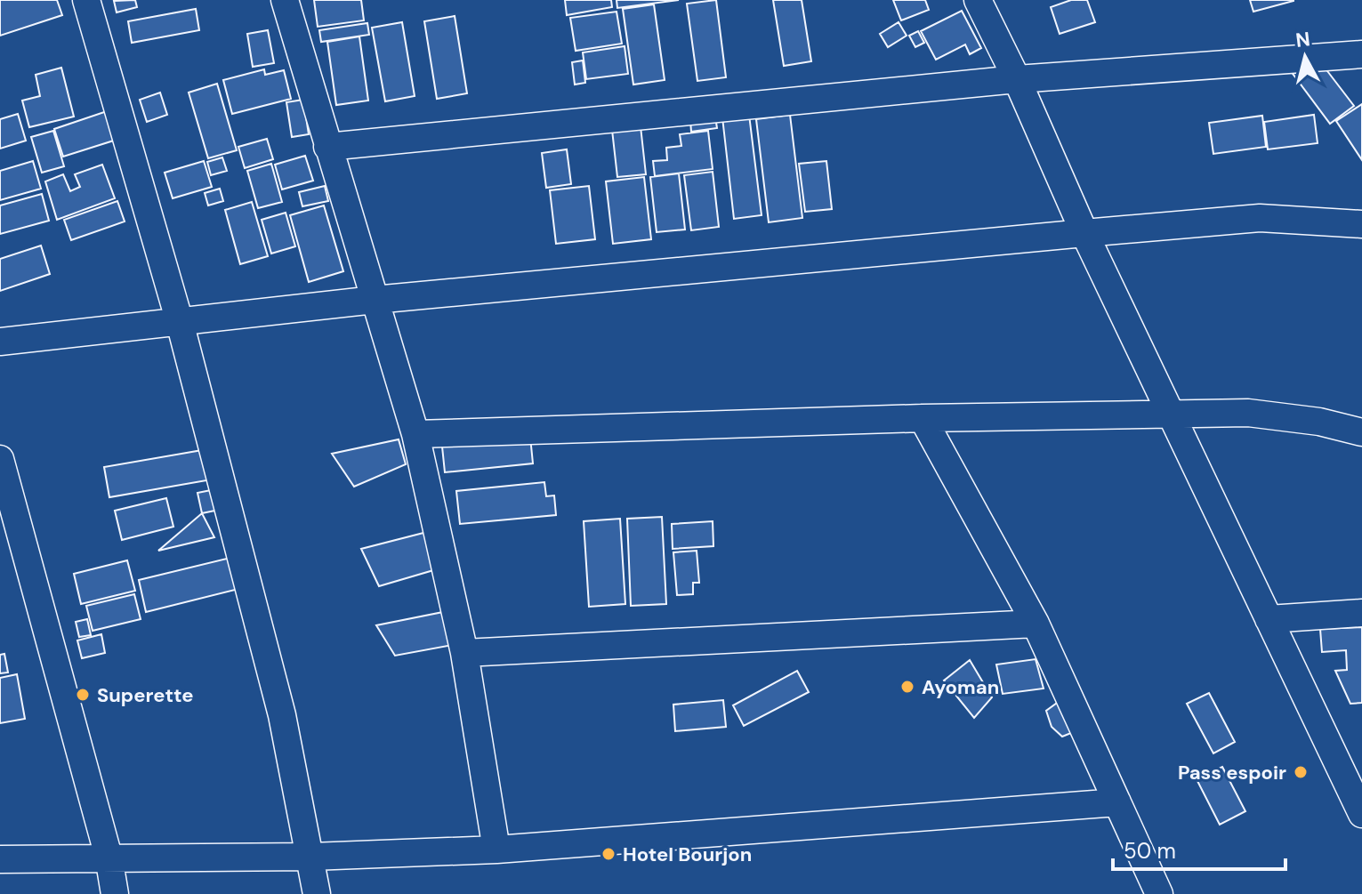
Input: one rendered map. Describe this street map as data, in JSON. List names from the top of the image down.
{
  "places": [
    "Ayoman",
    "Superette",
    "Pass espoir",
    "Hotel Bourjon"
  ],
  "scale_bar": "50 m",
  "north": "top"
}
